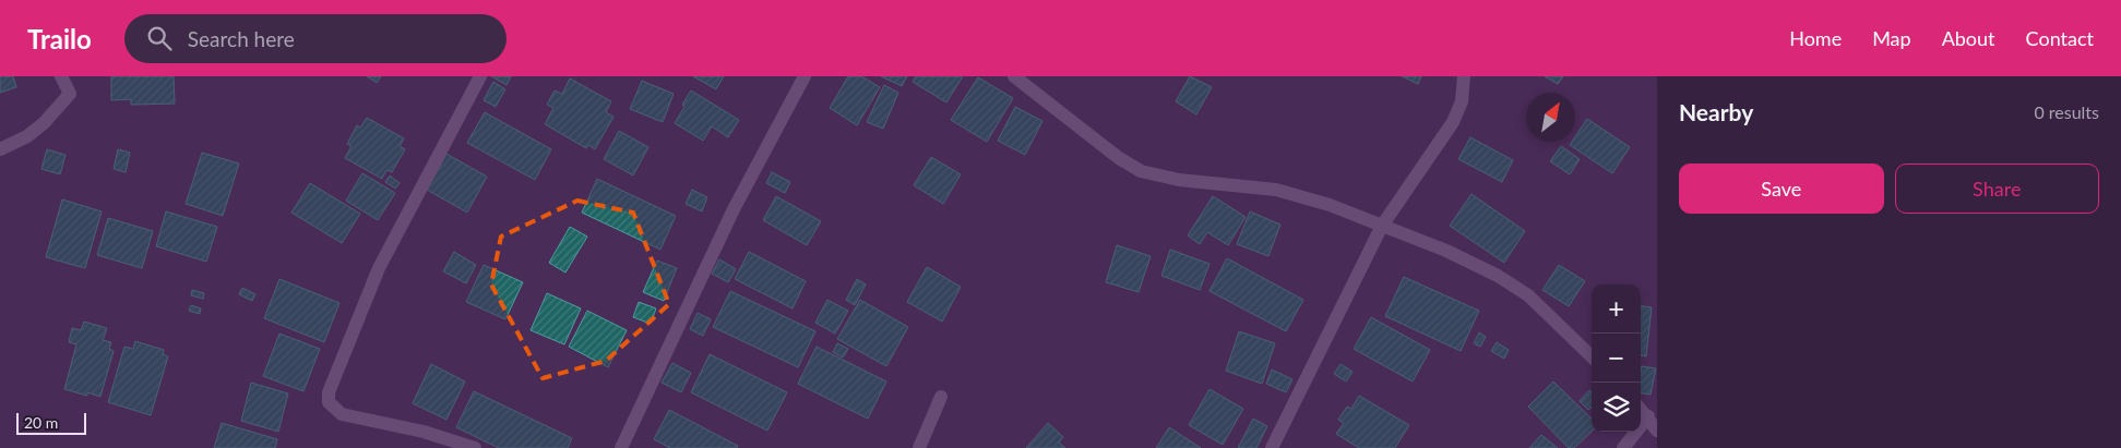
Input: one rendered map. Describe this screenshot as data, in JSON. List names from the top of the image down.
{
  "scale_bar": "20 m",
  "north": "top right",
  "page": {
    "header": "Trailo",
    "search": "Search here",
    "nav": [
      "Home",
      "Map",
      "About",
      "Contact"
    ],
    "heading": ["Nearby", "0 results"],
    "buttons": ["Save", "Share"],
    "map_buttons": ["+", "−"],
    "scale": "20 m"
  }
}
